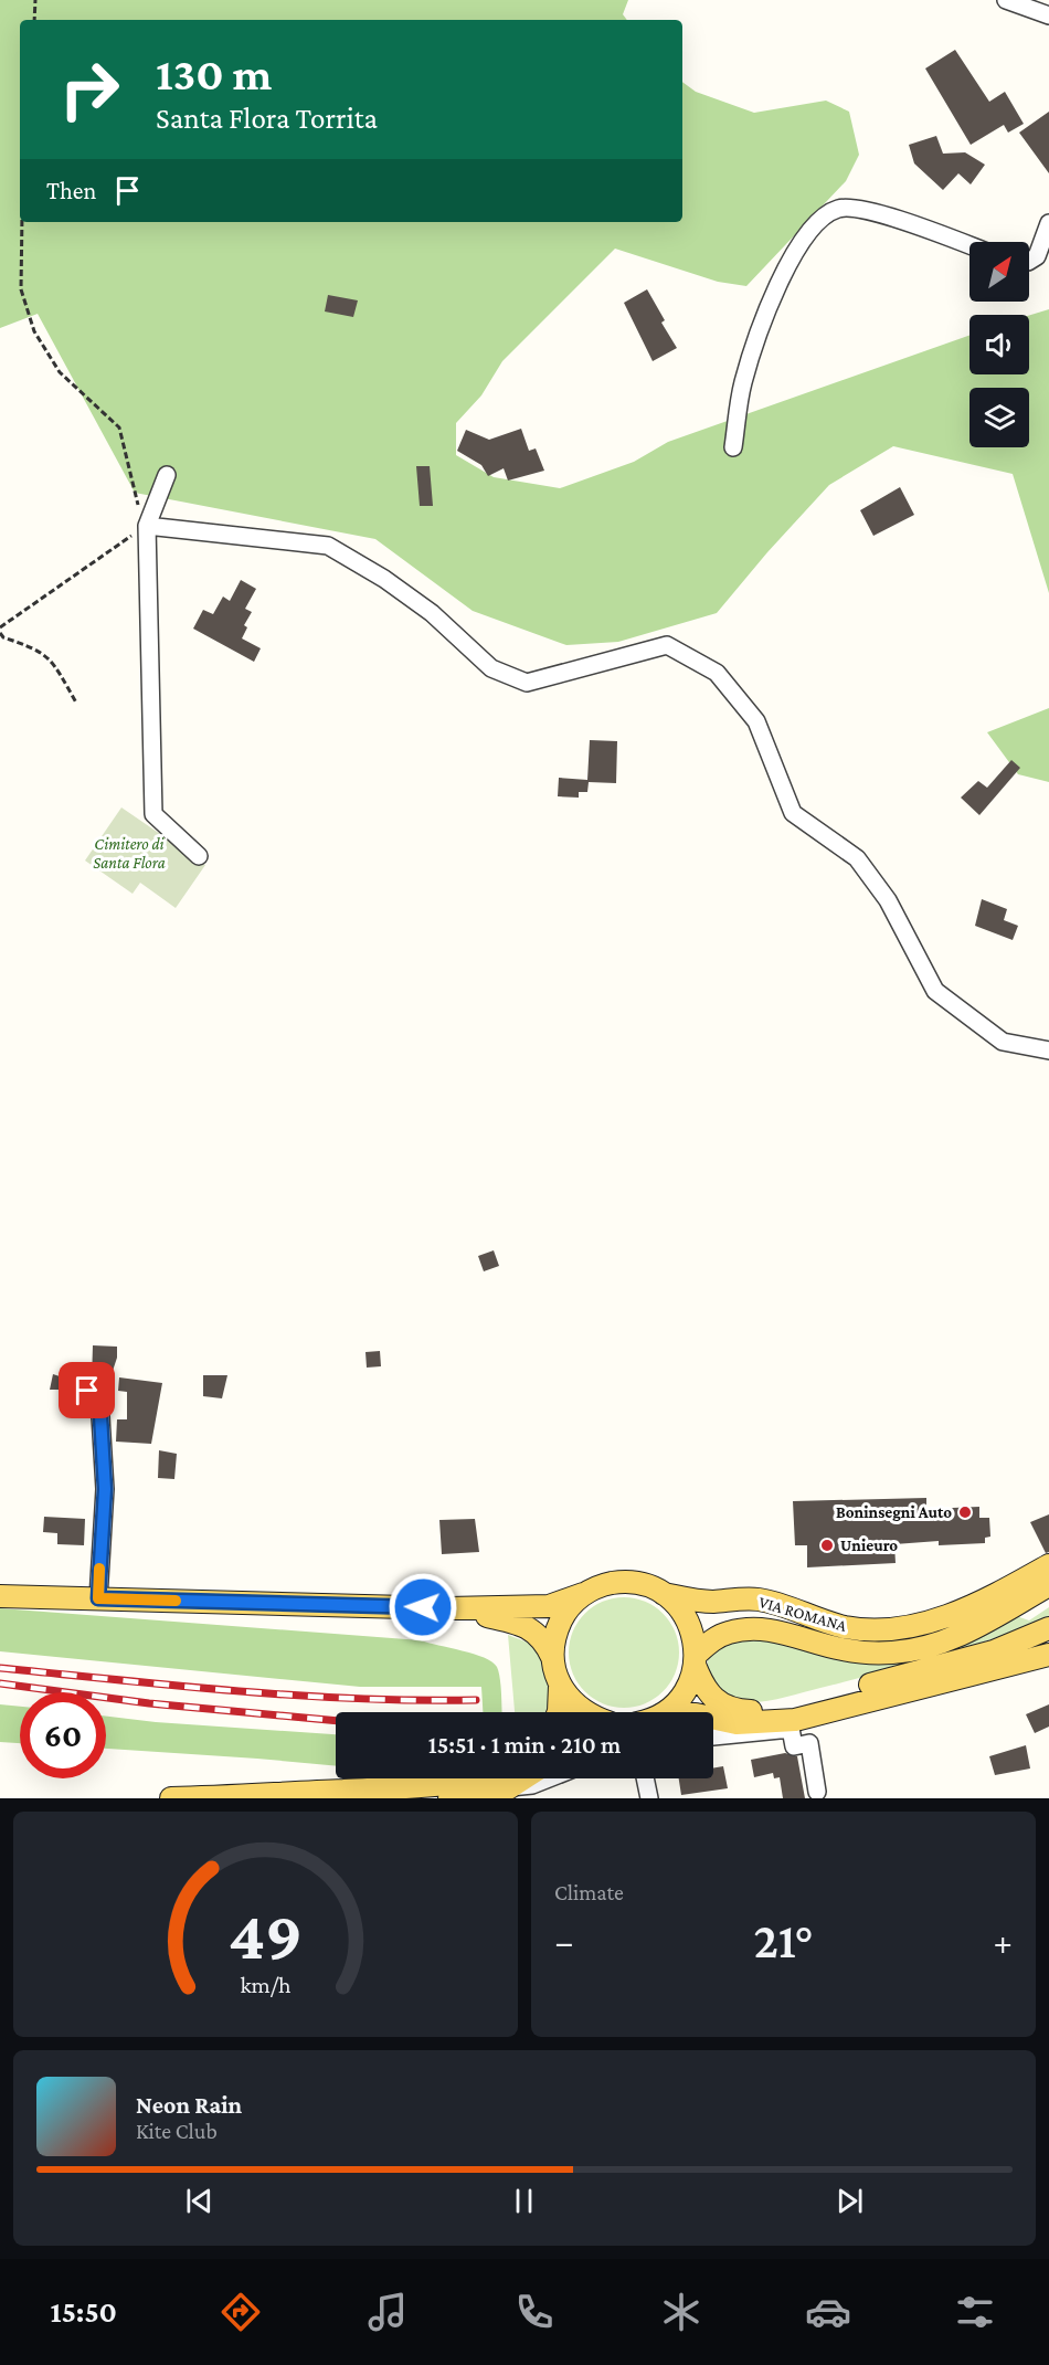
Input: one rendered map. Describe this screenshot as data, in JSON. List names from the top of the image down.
{
  "streets": {
    "main road": ["VIA ROMANA"]
  },
  "parks": ["Cimitero di Santa Flora"],
  "places": ["Boninsegni Auto", "Unieuro"],
  "north": "top right",
  "page": {
    "turn": ["130 m", "Santa Flora Torrita"],
    "then": "Then",
    "limit": "60",
    "trip": "15:51 · 1 min · 210 m",
    "tile": "Climate",
    "heat": ["−", "21°", "+"],
    "song": ["Neon Rain", "Kite Club"],
    "tabs": "15:50",
    "gauge": ["49", "km/h"]
  }
}
